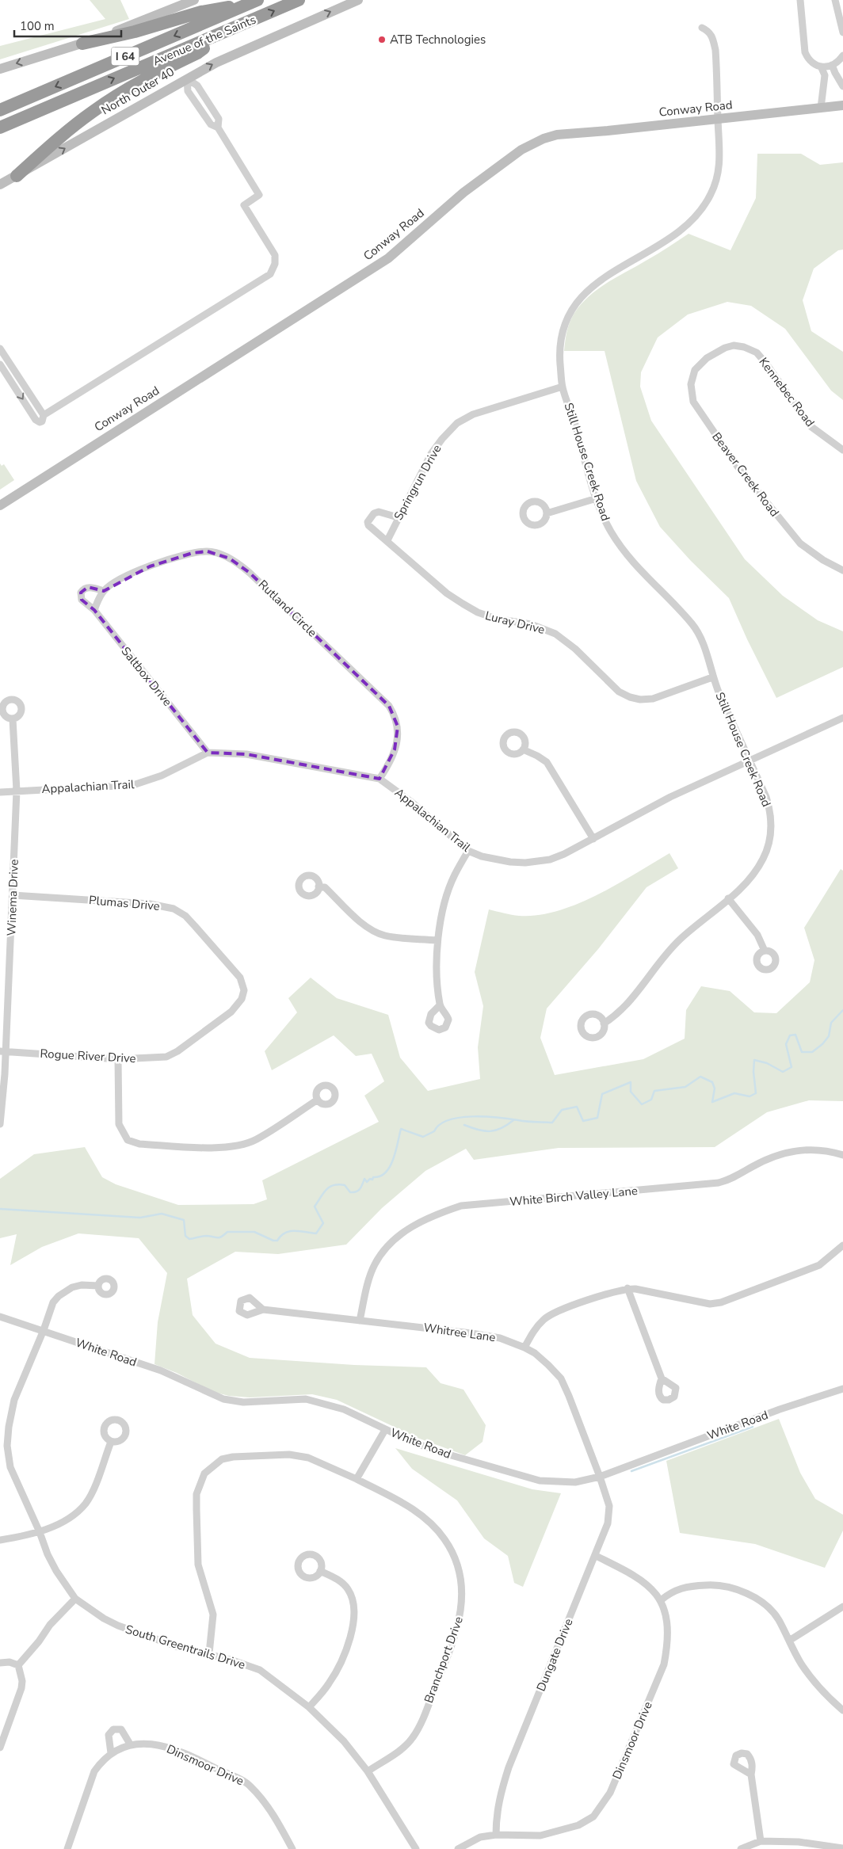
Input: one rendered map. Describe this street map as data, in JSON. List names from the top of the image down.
{
  "streets": {
    "highway": ["Avenue of the Saints", "I 64"],
    "street": [
      "North Outer 40",
      "Conway Road",
      "Kennebec Road",
      "Still House Creek Road",
      "Beaver Creek Road",
      "Springrun Drive",
      "Rutland Circle",
      "Luray Drive",
      "Saltbox Drive",
      "Appalachian Trail",
      "Winema Drive",
      "Plumas Drive",
      "Rogue River Drive",
      "White Birch Valley Lane",
      "Whitree Lane",
      "White Road",
      "South Greentrails Drive",
      "Dungate Drive",
      "Branchport Drive",
      "Dinsmoor Drive"
    ]
  },
  "crossings": [
    ["Conway Road", "Still House Creek Road"],
    ["Kennebec Road", "Beaver Creek Road"],
    ["Still House Creek Road", "Springrun Drive"],
    ["Still House Creek Road", "Luray Drive"],
    ["Still House Creek Road", "Appalachian Trail"],
    ["Springrun Drive", "Luray Drive"],
    ["Rutland Circle", "Saltbox Drive"],
    ["Rutland Circle", "Appalachian Trail"],
    ["Saltbox Drive", "Appalachian Trail"],
    ["Appalachian Trail", "Winema Drive"],
    ["Winema Drive", "Plumas Drive"],
    ["Winema Drive", "Rogue River Drive"],
    ["Plumas Drive", "Rogue River Drive"],
    ["White Birch Valley Lane", "Whitree Lane"],
    ["Whitree Lane", "White Road"],
    ["Whitree Lane", "Dungate Drive"],
    ["White Road", "South Greentrails Drive"],
    ["White Road", "Dungate Drive"],
    ["South Greentrails Drive", "Branchport Drive"],
    ["Dungate Drive", "Dinsmoor Drive"]
  ],
  "places": ["ATB Technologies"],
  "scale_bar": "100 m"
}
